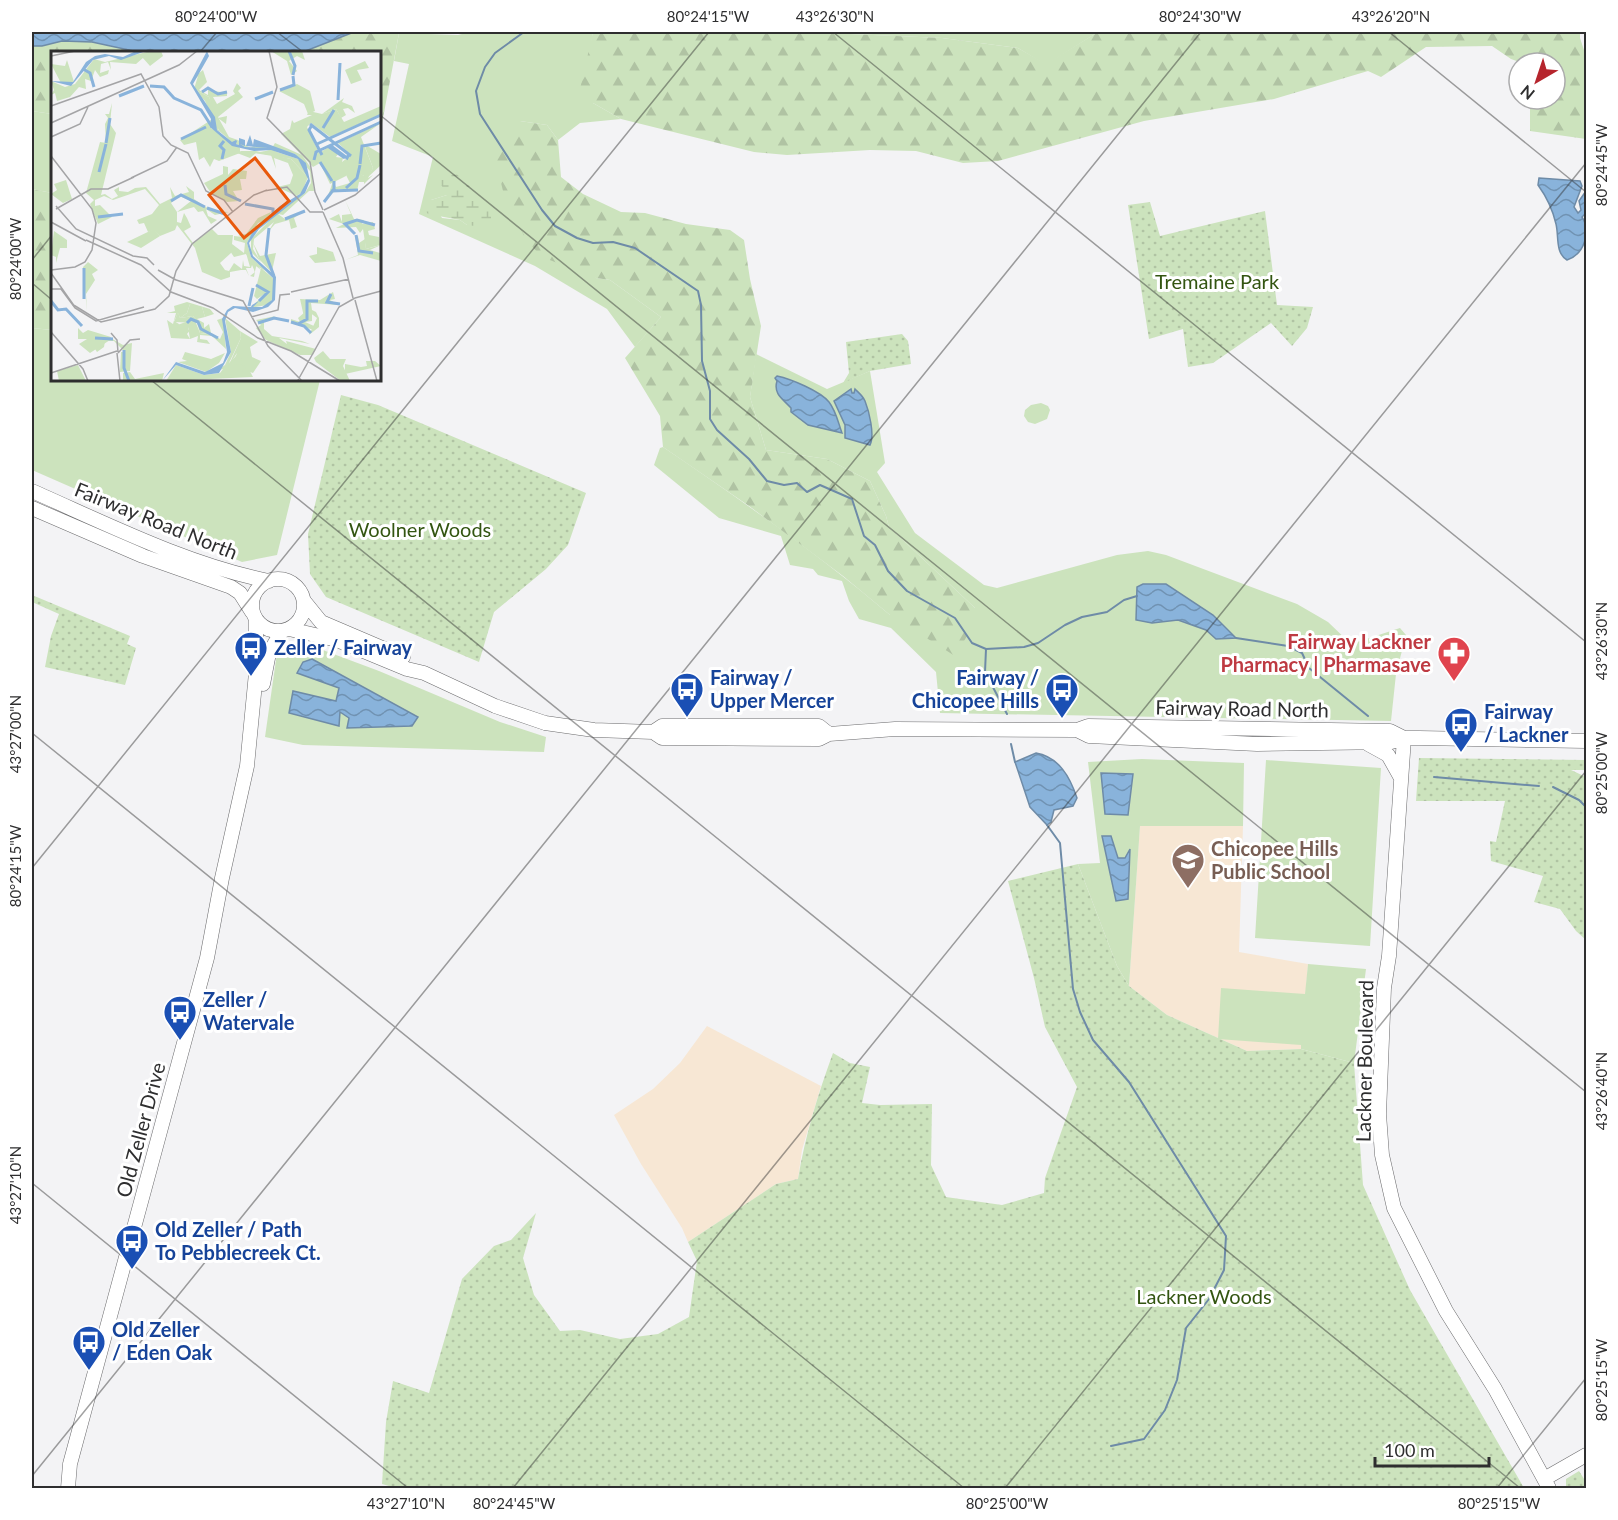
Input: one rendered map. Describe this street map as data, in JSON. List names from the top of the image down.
{
  "streets": {
    "main road": ["Fairway Road North", "Lackner Boulevard", "Old Zeller Drive"]
  },
  "crossings": [
    ["Fairway Road North", "Lackner Boulevard"],
    ["Fairway Road North", "Old Zeller Drive"]
  ],
  "parks": ["Tremaine Park", "Woolner Woods", "Lackner Woods"],
  "places": {
    "bus stop": [
      "Zeller / Fairway",
      "Fairway / Upper Mercer",
      "Fairway / Chicopee Hills",
      "Fairway / Lackner",
      "Zeller / Watervale",
      "Old Zeller / Path To Pebblecreek Ct.",
      "Old Zeller / Eden Oak"
    ],
    "pharmacy": ["Fairway Lackner Pharmacy | Pharmasave"],
    "school or university": ["Chicopee Hills Public School"]
  },
  "scale_bar": "100 m",
  "north": "bottom left",
  "coordinates": [
    "80°24'00\"W",
    "80°24'15\"W",
    "43°26'30\"N",
    "80°24'30\"W",
    "43°26'20\"N",
    "80°24'45\"W",
    "43°27'00\"N",
    "80°25'00\"W",
    "43°26'40\"N",
    "43°27'10\"N",
    "80°25'15\"W"
  ]
}
